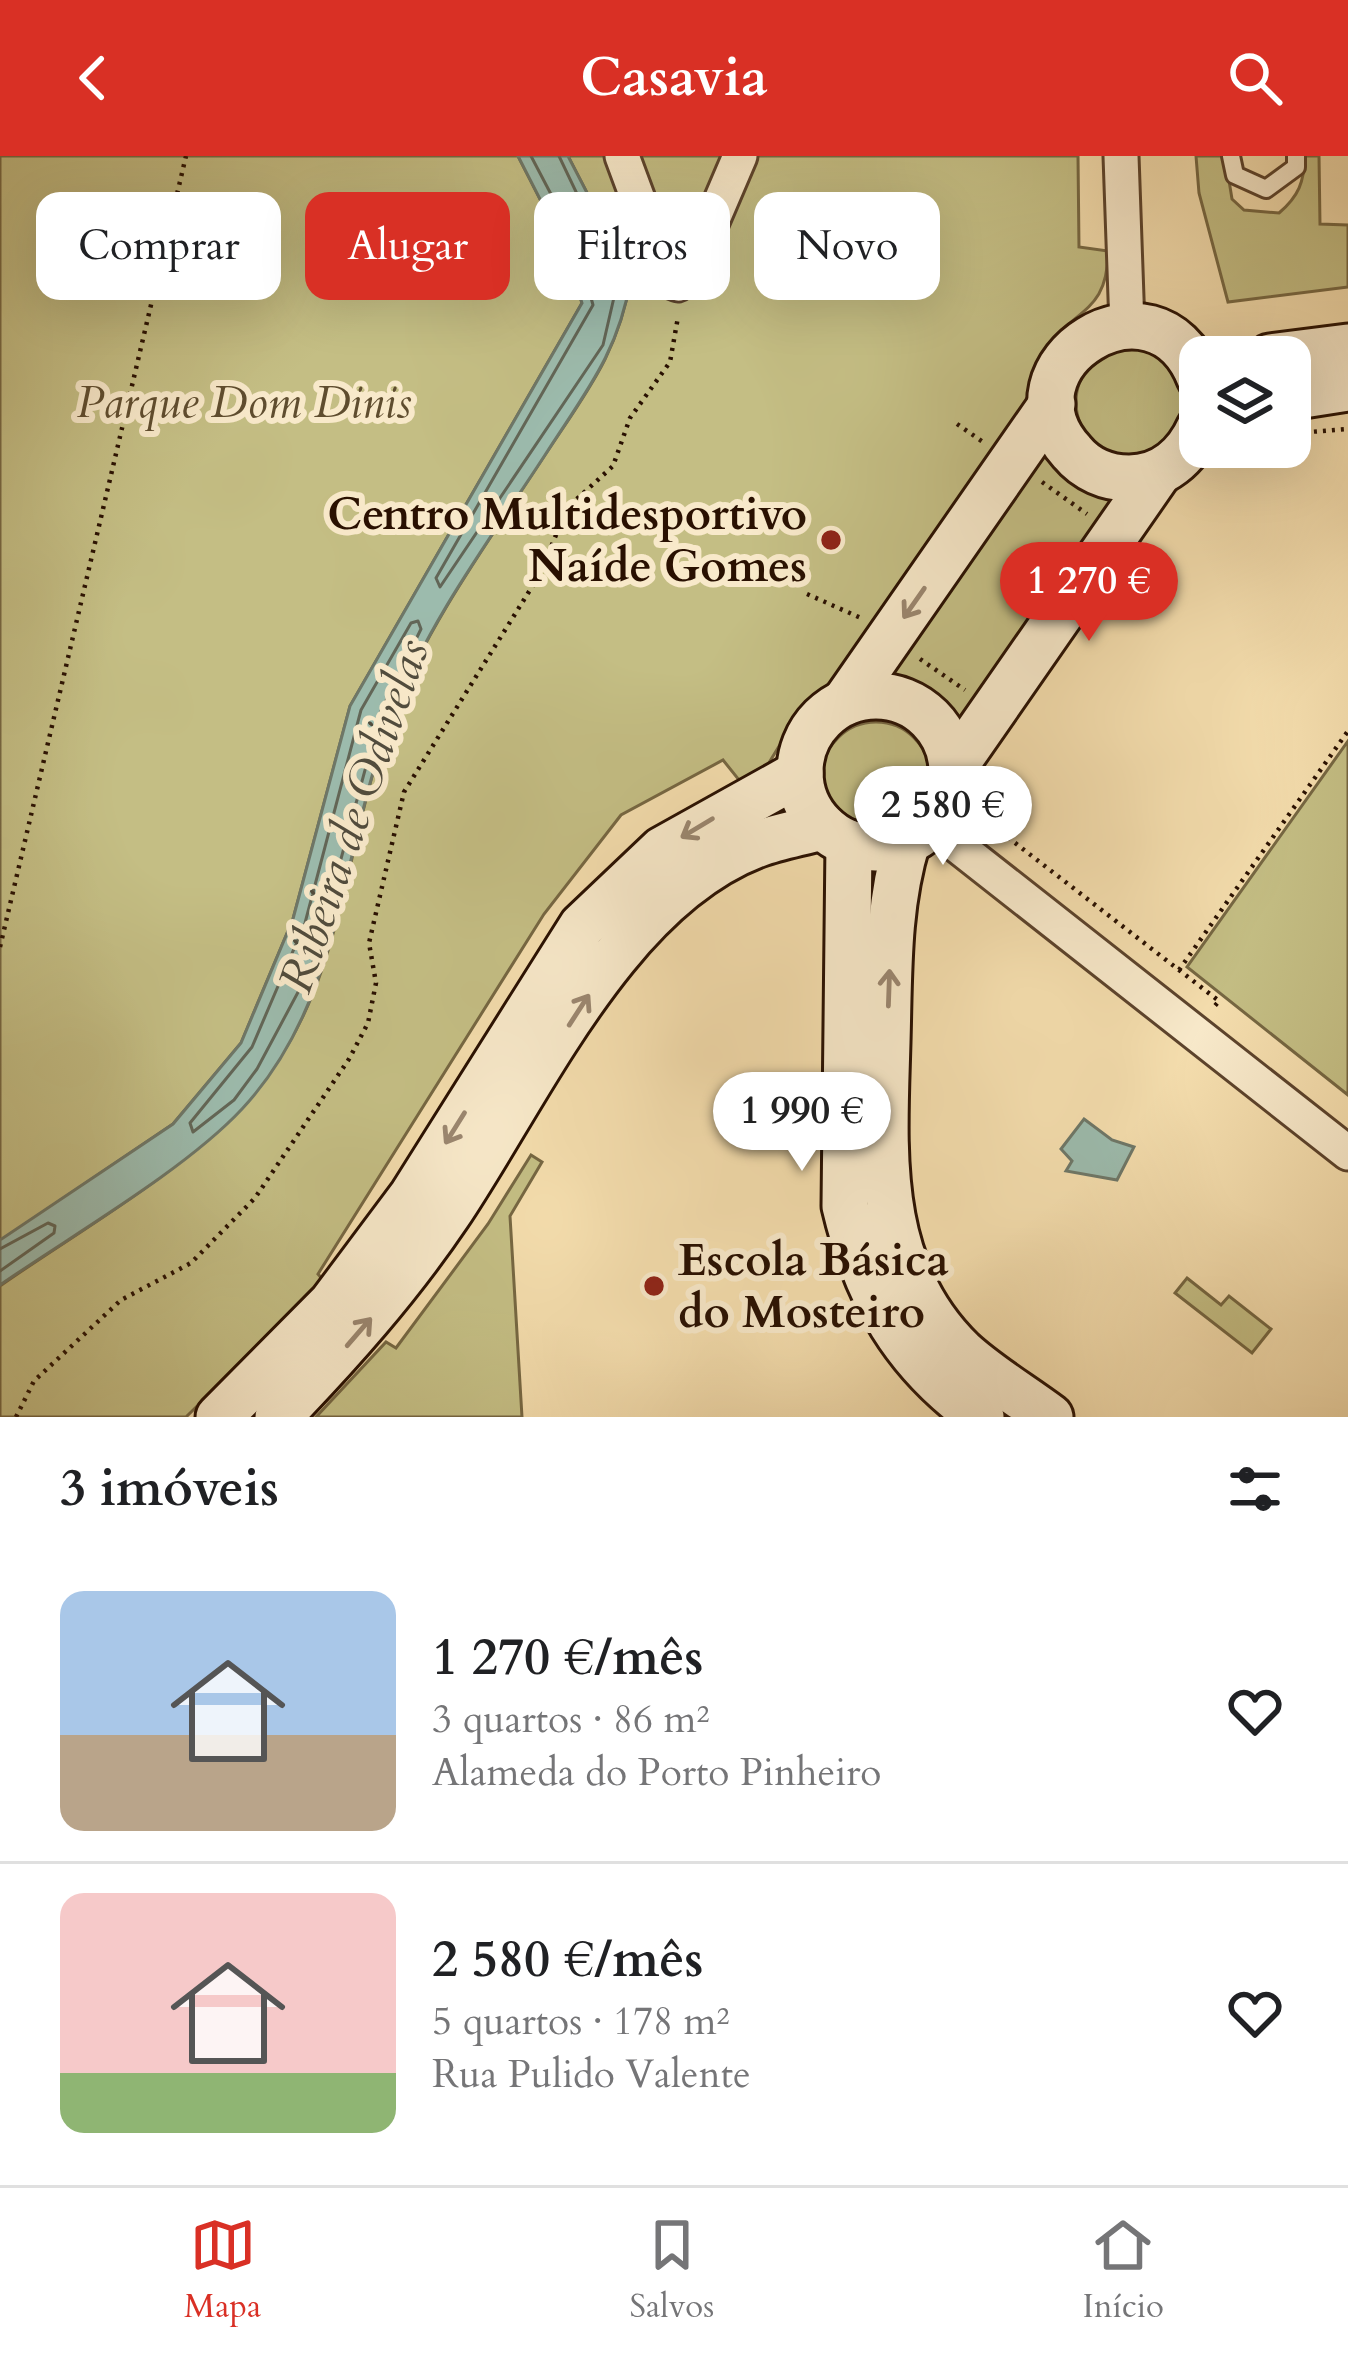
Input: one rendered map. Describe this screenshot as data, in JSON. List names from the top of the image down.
{
  "water": ["Ribeira de Odivelas"],
  "parks": ["Parque Dom Dinis"],
  "places": ["Centro Multidesportivo Naíde Gomes", "Escola Básica do Mosteiro"],
  "page": {
    "header": "Casavia",
    "chip": [
      "Comprar",
      "Alugar",
      "Filtros",
      "Novo"
    ],
    "price": ["1 270 €", "2 580 €", "1 990 €"],
    "heading": "3 imóveis",
    "list": [
      {
        "name": "1 270 €/mês",
        "note": "3 quartos · 86 m² · Alameda do Porto Pinheiro"
      },
      {
        "name": "2 580 €/mês",
        "note": "5 quartos · 178 m² · Rua Pulido Valente"
      }
    ],
    "tabs": ["Mapa", "Salvos", "Início"]
  }
}
